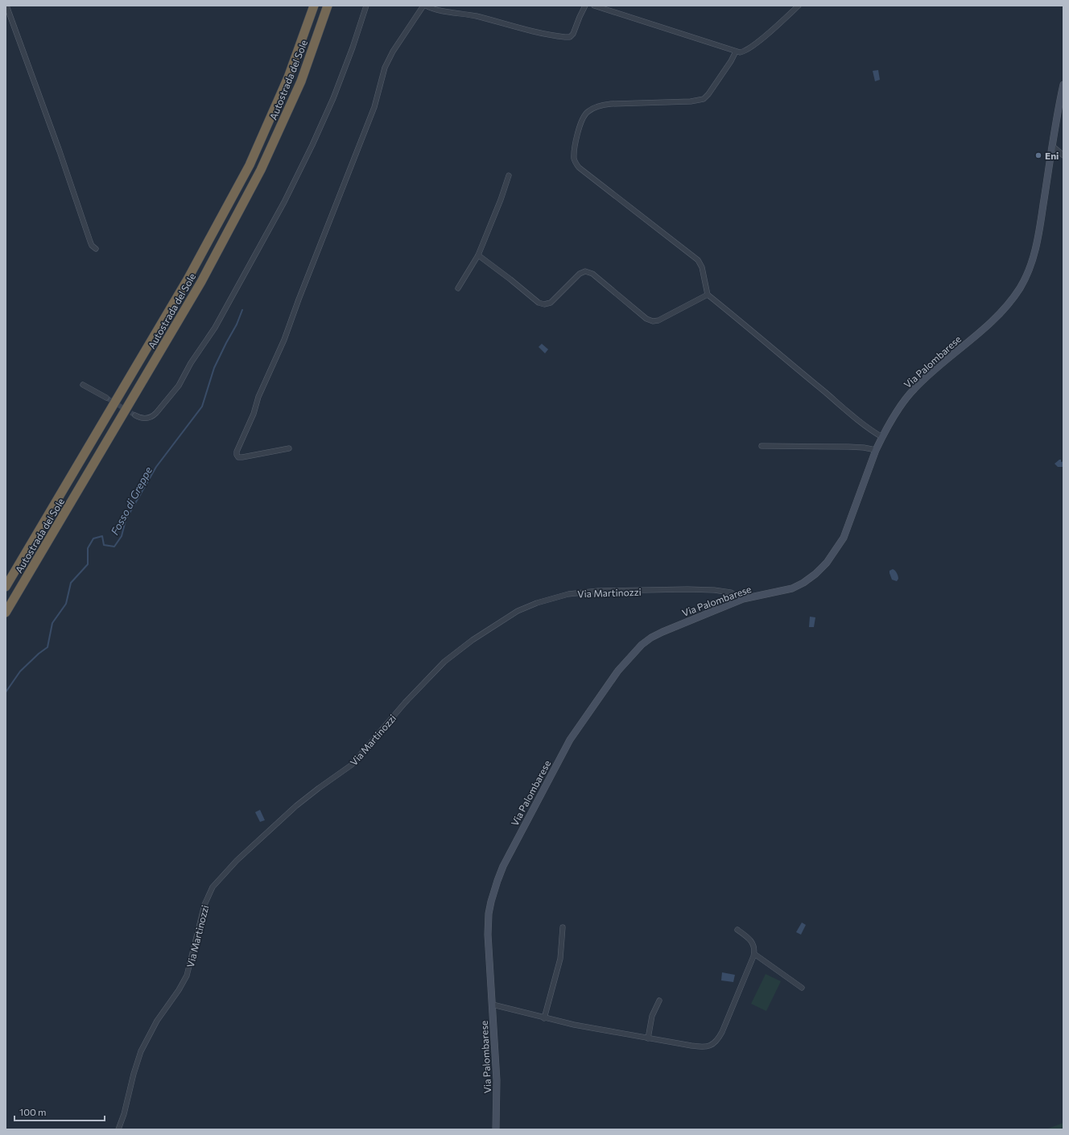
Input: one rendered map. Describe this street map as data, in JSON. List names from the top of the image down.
{
  "streets": {
    "highway": ["Autostrada del Sole"],
    "main road": ["Via Palombarese"],
    "street": ["Via Martinozzi"]
  },
  "crossings": [
    ["Via Palombarese", "Via Martinozzi"]
  ],
  "water": ["Fosso di Greppe"],
  "places": ["Eni"],
  "scale_bar": "100 m"
}
